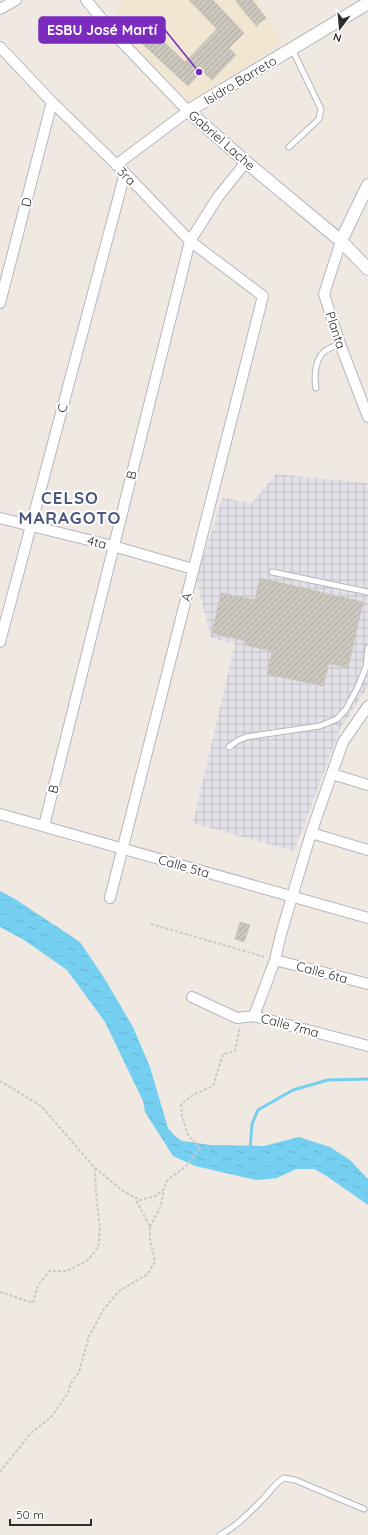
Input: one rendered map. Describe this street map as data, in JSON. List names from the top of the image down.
{
  "streets": {
    "street": [
      "Isidro Barreto",
      "Gabriel Lache",
      "3ra",
      "D",
      "Planta",
      "C",
      "B",
      "4ta",
      "A",
      "Calle 5ta",
      "Calle 6ta",
      "Calle 7ma"
    ]
  },
  "crossings": [
    ["Isidro Barreto", "Gabriel Lache"],
    ["Isidro Barreto", "3ra"],
    ["Gabriel Lache", "Planta"],
    ["Gabriel Lache", "B"],
    ["3ra", "D"],
    ["3ra", "C"],
    ["3ra", "B"],
    ["3ra", "A"],
    ["C", "4ta"],
    ["B", "4ta"],
    ["B", "Calle 5ta"],
    ["4ta", "A"],
    ["A", "Calle 5ta"]
  ],
  "districts": ["CELSO MARAGOTO"],
  "places": ["ESBU José Martí"],
  "scale_bar": "50 m",
  "north": "bottom"
}
